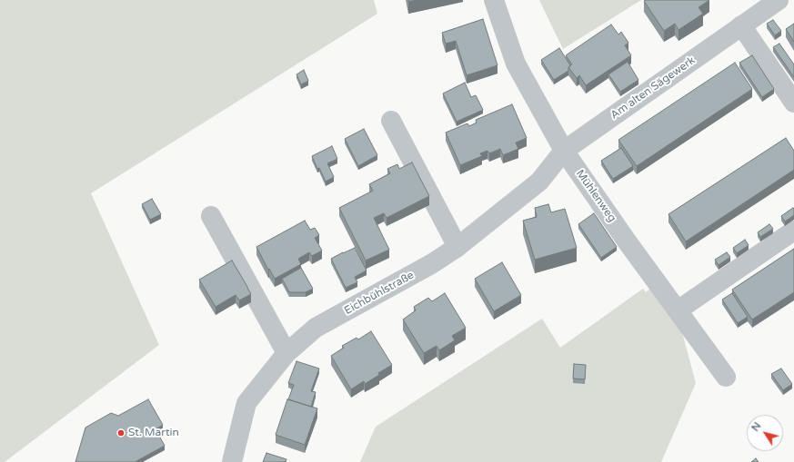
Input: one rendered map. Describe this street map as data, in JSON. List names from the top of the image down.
{
  "streets": {
    "street": ["Am alten Sägewerk", "Mühlenweg", "Eichbühlstraße"]
  },
  "crossings": [
    ["Am alten Sägewerk", "Mühlenweg"],
    ["Am alten Sägewerk", "Eichbühlstraße"],
    ["Mühlenweg", "Eichbühlstraße"]
  ],
  "places": ["St. Martin"],
  "north": "top left"
}
